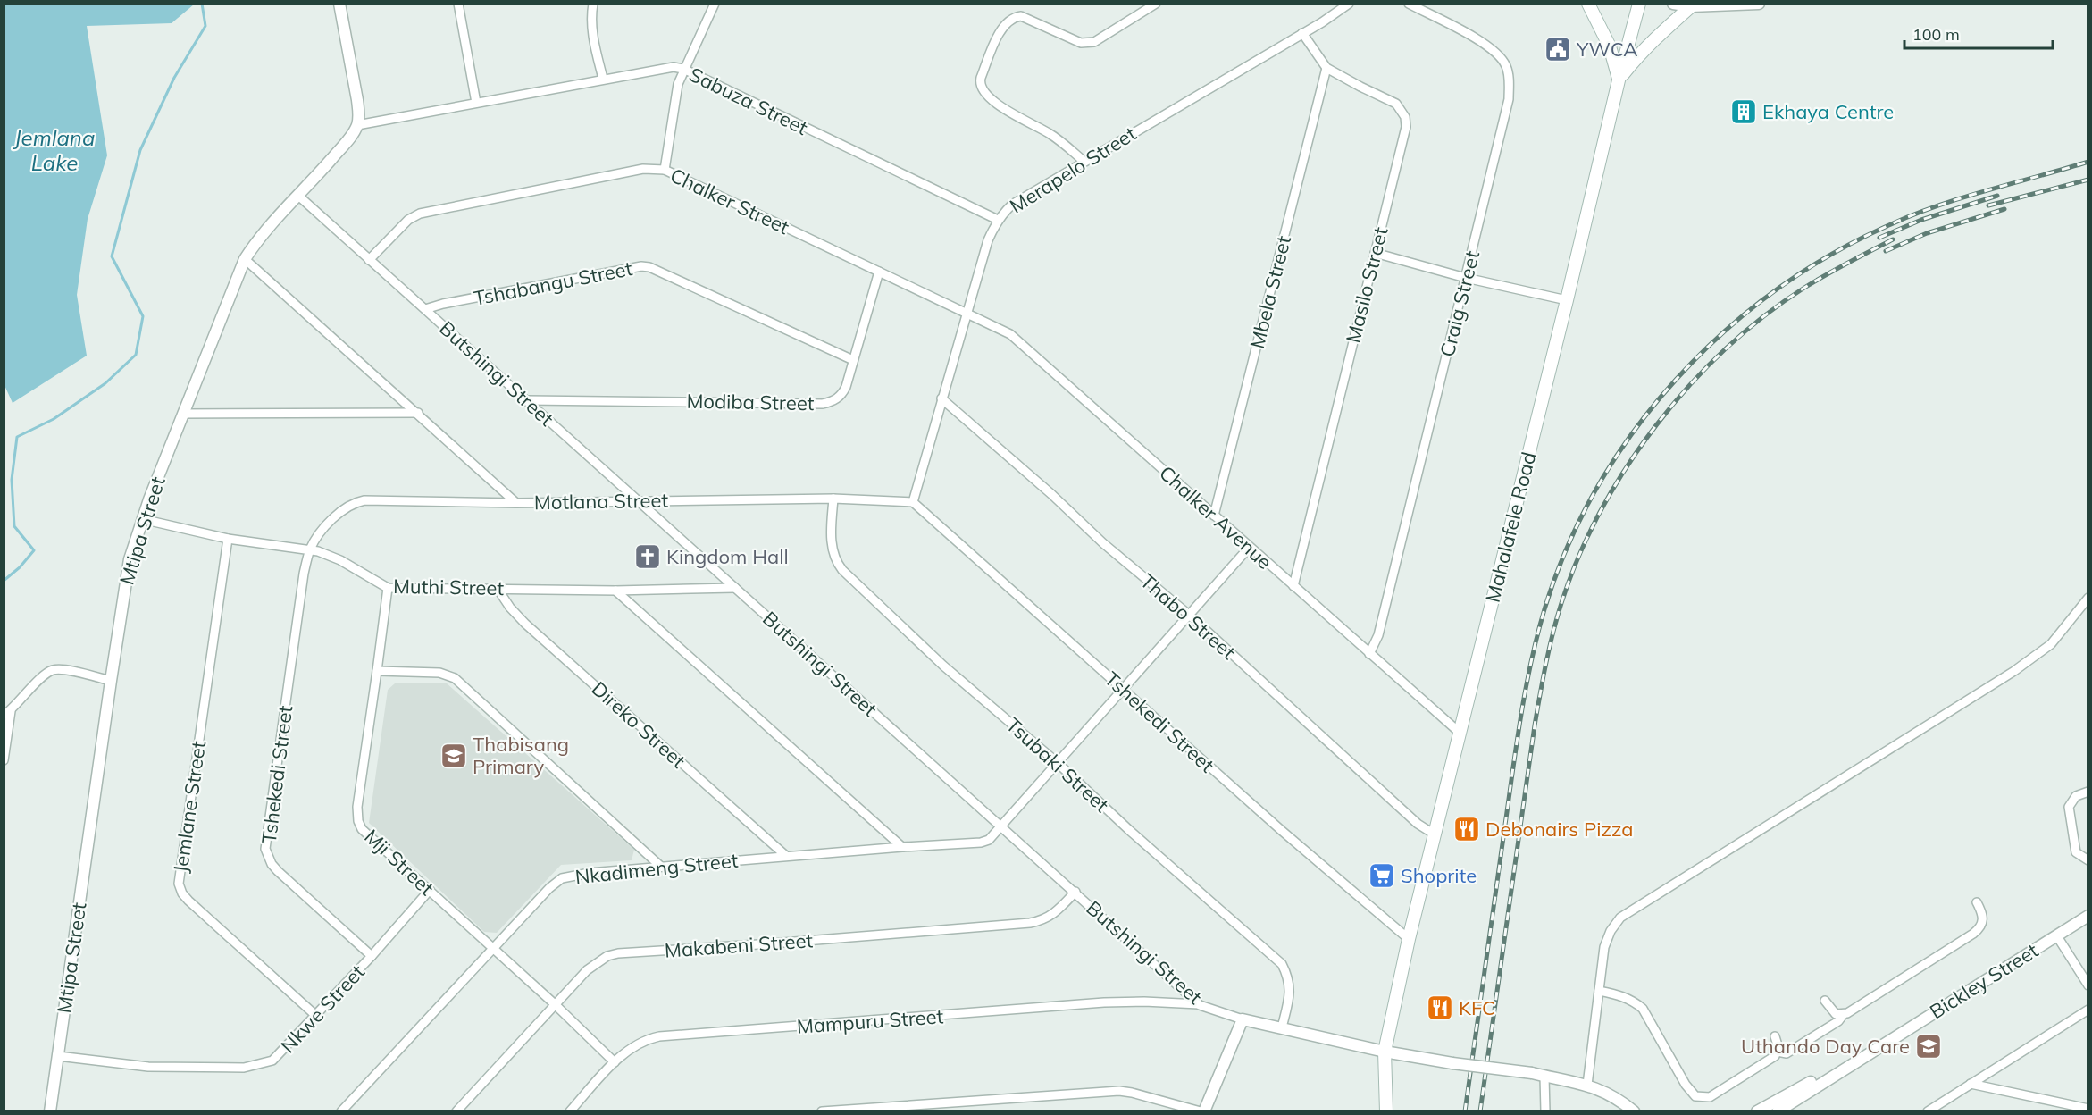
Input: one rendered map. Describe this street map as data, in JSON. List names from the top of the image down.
{
  "streets": {
    "main road": ["Mahalafele Road"],
    "street": [
      "Sabuza Street",
      "Merapelo Street",
      "Chalker Street",
      "Tshabangu Street",
      "Masilo Street",
      "Mbela Street",
      "Craig Street",
      "Butshingi Street",
      "Modiba Street",
      "Motlana Street",
      "Chalker Avenue",
      "Mtipa Street",
      "Muthi Street",
      "Thabo Street",
      "Tshekedi Street",
      "Direko Street",
      "Tsubaki Street",
      "Jemlane Street",
      "Mji Street",
      "Nkadimeng Street",
      "Makabeni Street",
      "Bickley Street",
      "Nkwe Street",
      "Mampuru Street"
    ]
  },
  "crossings": [
    ["Sabuza Street", "Merapelo Street"],
    ["Sabuza Street", "Mtipa Street"],
    ["Merapelo Street", "Chalker Street"],
    ["Merapelo Street", "Masilo Street"],
    ["Merapelo Street", "Motlana Street"],
    ["Merapelo Street", "Chalker Avenue"],
    ["Merapelo Street", "Thabo Street"],
    ["Merapelo Street", "Tshekedi Street"],
    ["Chalker Street", "Butshingi Street"],
    ["Chalker Street", "Modiba Street"],
    ["Chalker Street", "Chalker Avenue"],
    ["Tshabangu Street", "Butshingi Street"],
    ["Tshabangu Street", "Modiba Street"],
    ["Masilo Street", "Mbela Street"],
    ["Masilo Street", "Chalker Avenue"],
    ["Mbela Street", "Chalker Avenue"],
    ["Craig Street", "Chalker Avenue"],
    ["Butshingi Street", "Modiba Street"],
    ["Butshingi Street", "Motlana Street"],
    ["Butshingi Street", "Mahalafele Road"],
    ["Butshingi Street", "Mtipa Street"],
    ["Butshingi Street", "Muthi Street"],
    ["Butshingi Street", "Tsubaki Street"],
    ["Butshingi Street", "Nkadimeng Street"],
    ["Butshingi Street", "Makabeni Street"],
    ["Butshingi Street", "Mampuru Street"],
    ["Motlana Street", "Muthi Street"],
    ["Motlana Street", "Tshekedi Street"],
    ["Motlana Street", "Tsubaki Street"],
    ["Chalker Avenue", "Mahalafele Road"],
    ["Chalker Avenue", "Nkadimeng Street"],
    ["Mahalafele Road", "Thabo Street"],
    ["Mahalafele Road", "Tshekedi Street"],
    ["Mtipa Street", "Muthi Street"],
    ["Mtipa Street", "Nkwe Street"],
    ["Muthi Street", "Tshekedi Street"],
    ["Muthi Street", "Direko Street"],
    ["Muthi Street", "Jemlane Street"],
    ["Muthi Street", "Mji Street"],
    ["Thabo Street", "Nkadimeng Street"],
    ["Tshekedi Street", "Nkadimeng Street"],
    ["Tshekedi Street", "Nkwe Street"],
    ["Direko Street", "Nkadimeng Street"],
    ["Tsubaki Street", "Nkadimeng Street"],
    ["Jemlane Street", "Nkwe Street"],
    ["Mji Street", "Nkadimeng Street"],
    ["Mji Street", "Makabeni Street"],
    ["Mji Street", "Nkwe Street"],
    ["Mji Street", "Mampuru Street"]
  ],
  "water": ["Jemlana Lake"],
  "places": {
    "public building": ["YWCA"],
    "building": ["Ekhaya Centre"],
    "church": ["Kingdom Hall"],
    "school or university": ["Thabisang Primary", "Uthando Day Care"],
    "restaurant": ["Debonairs Pizza", "KFC"],
    "supermarket": ["Shoprite"]
  },
  "scale_bar": "100 m"
}
